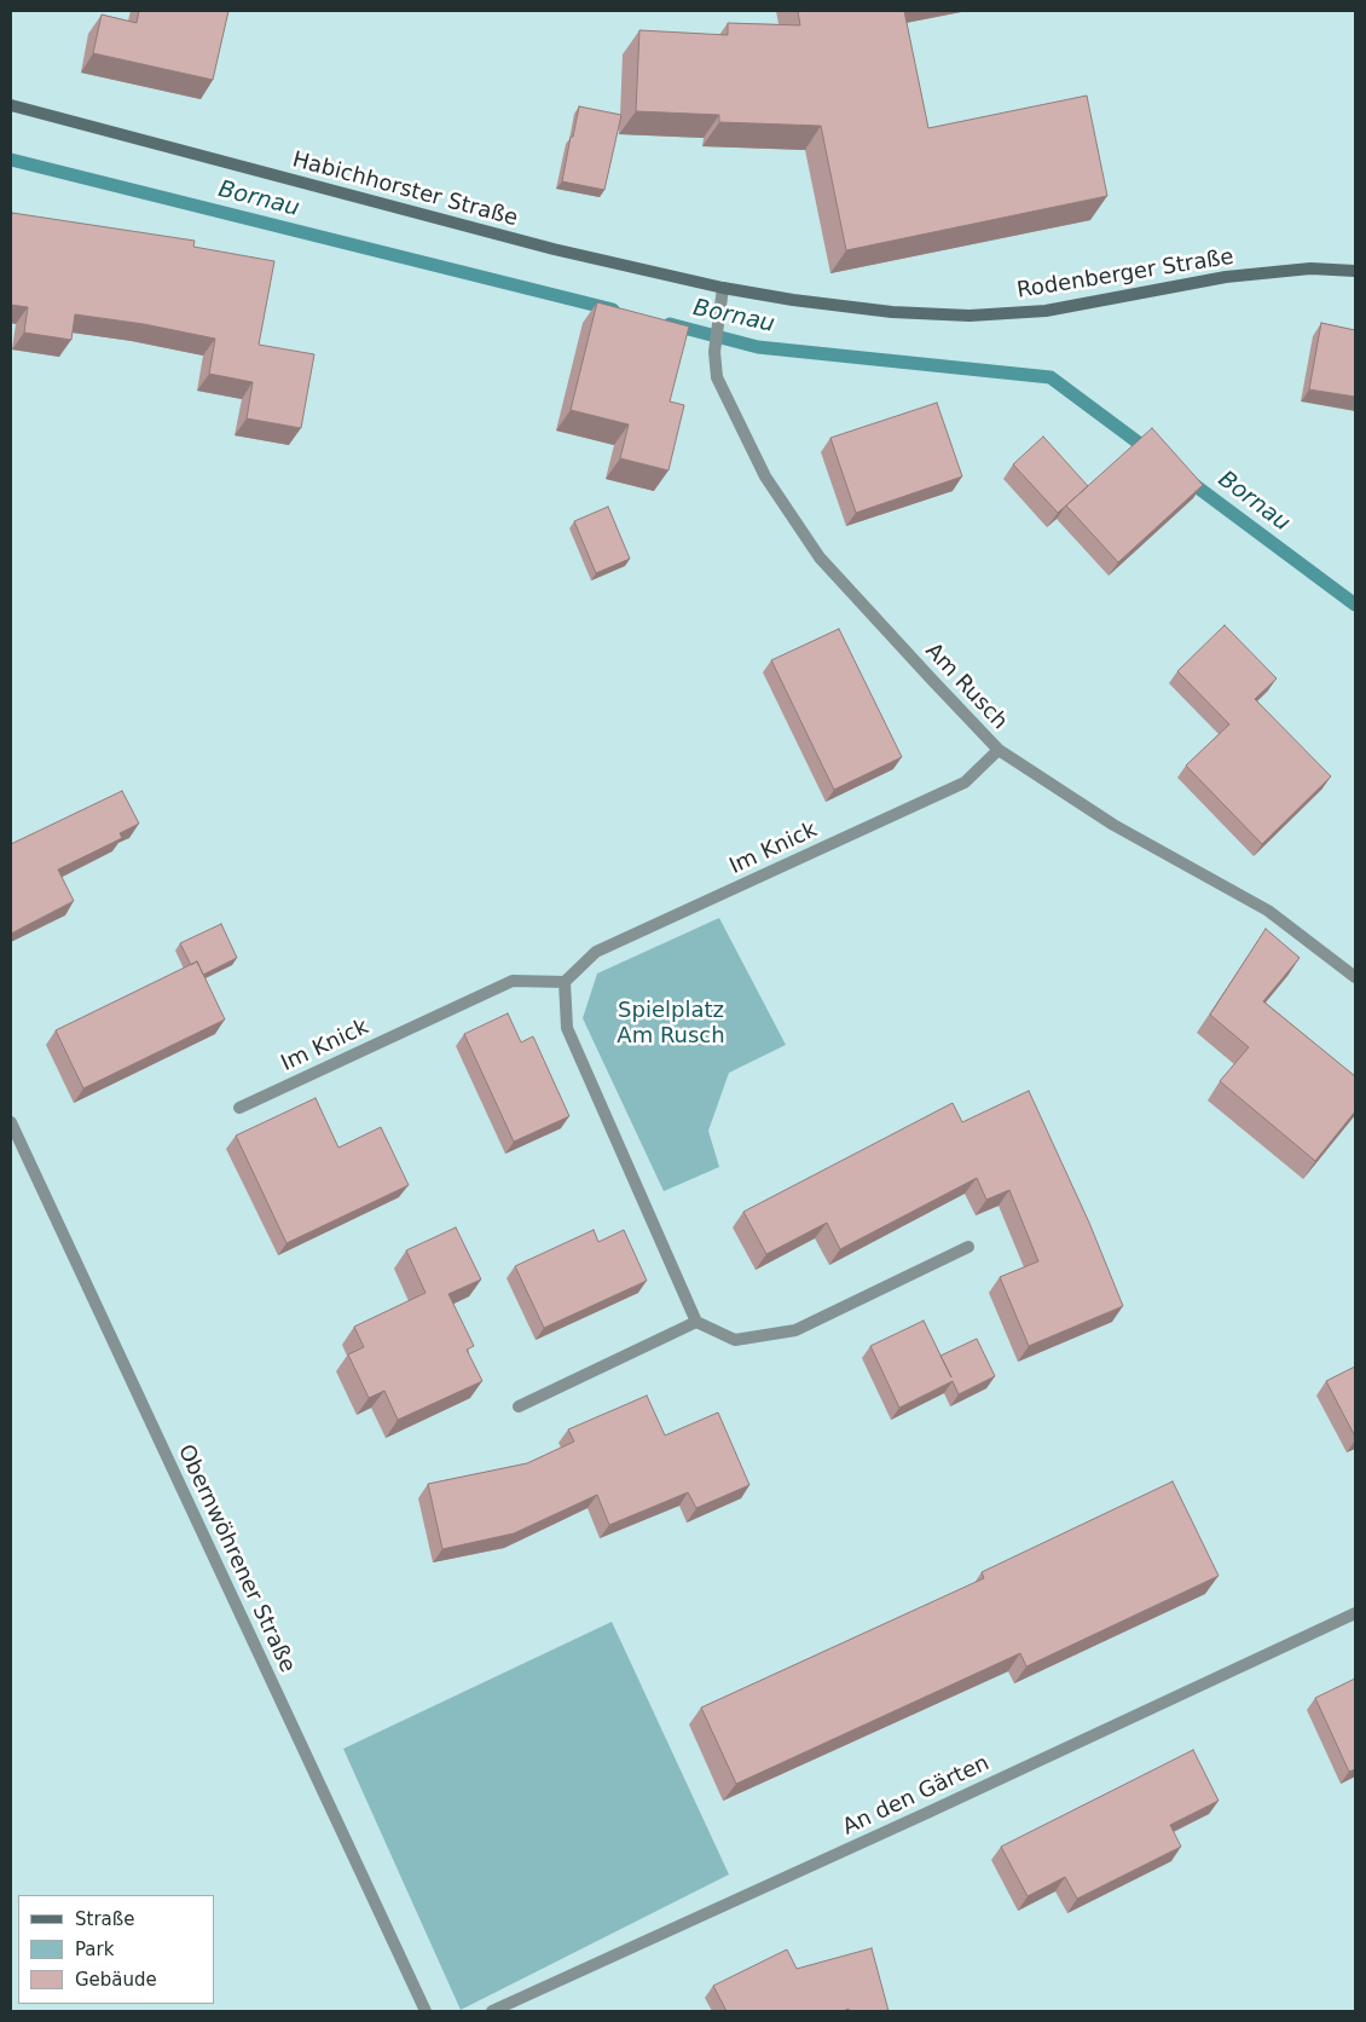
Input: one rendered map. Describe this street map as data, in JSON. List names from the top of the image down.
{
  "streets": {
    "main road": ["Habichhorster Straße", "Rodenberger Straße"],
    "street": [
      "Am Rusch",
      "Im Knick",
      "Obernwöhrener Straße",
      "An den Gärten"
    ]
  },
  "crossings": [
    ["Habichhorster Straße", "Rodenberger Straße"],
    ["Habichhorster Straße", "Am Rusch"],
    ["Am Rusch", "Im Knick"]
  ],
  "water": ["Bornau"],
  "parks": ["Spielplatz Am Rusch"],
  "legend": ["Straße", "Park", "Gebäude"]
}
